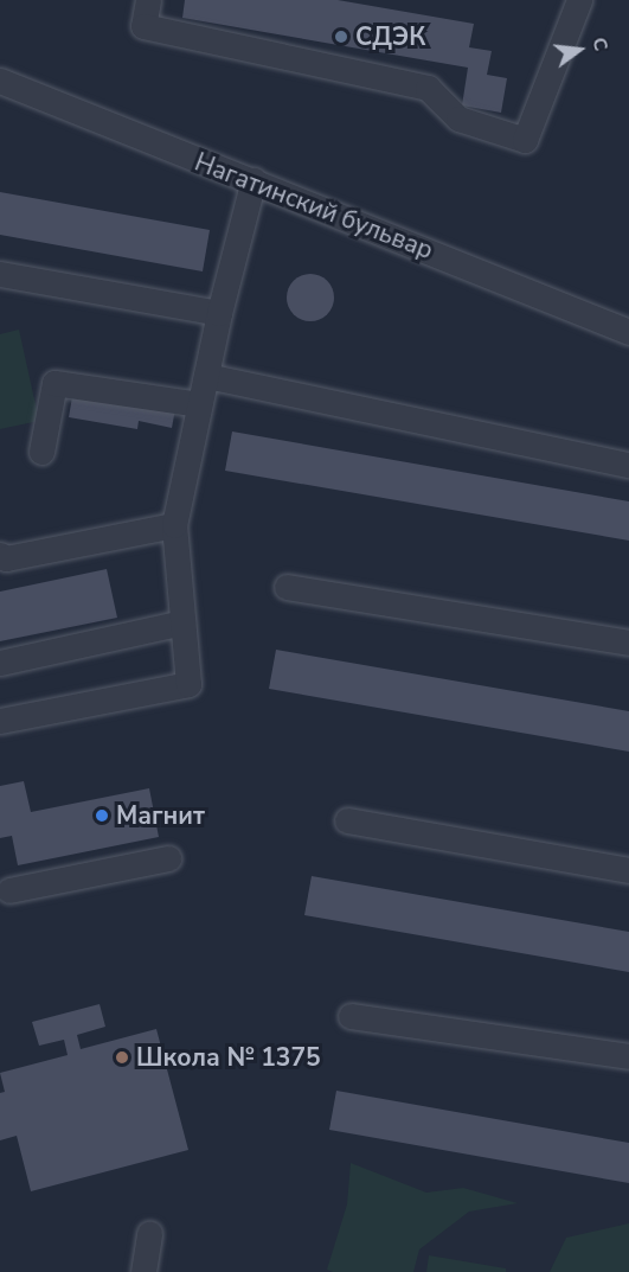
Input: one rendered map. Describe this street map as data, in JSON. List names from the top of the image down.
{
  "streets": {
    "street": ["Нагатинский бульвар"]
  },
  "places": ["СДЭК", "Магнит", "Школа № 1375"],
  "north": "right"
}
